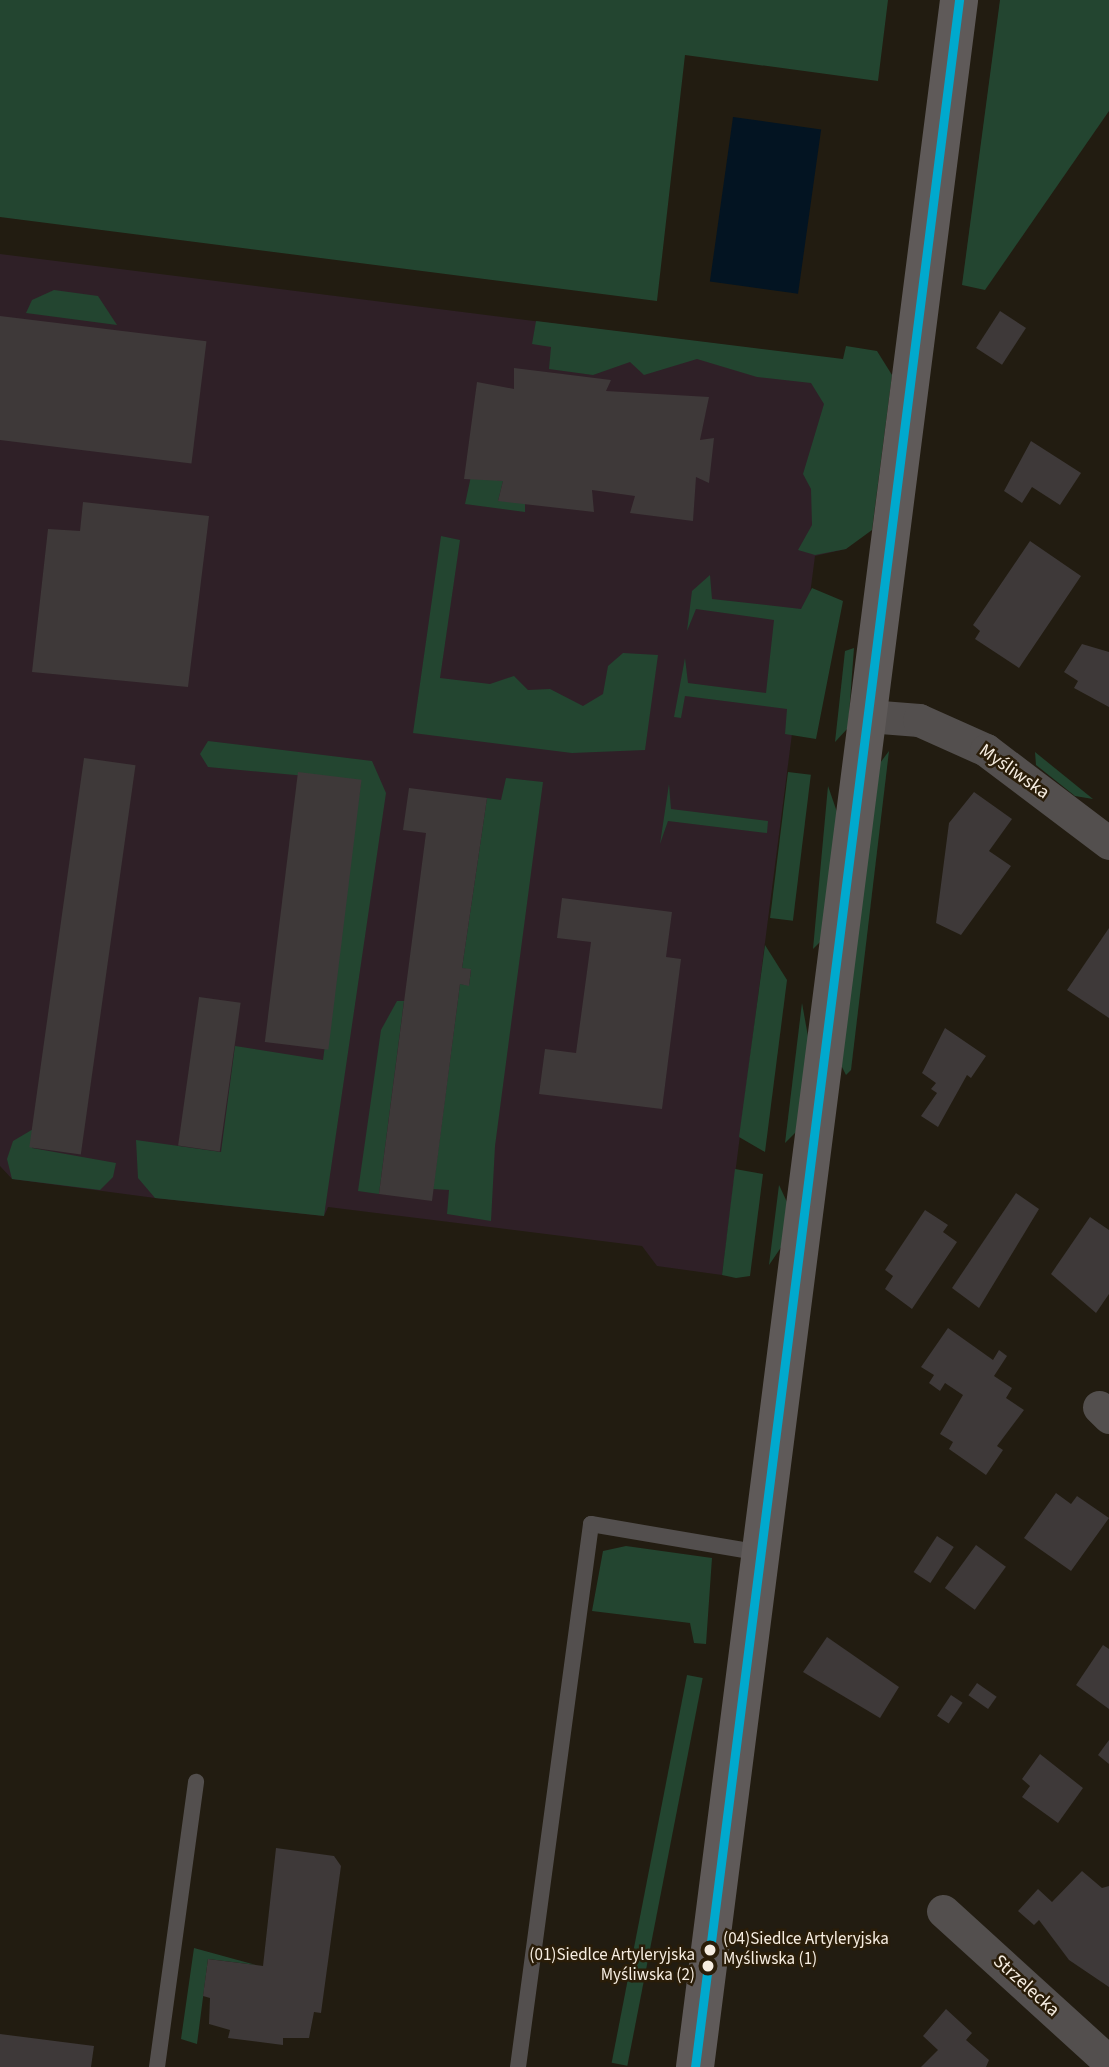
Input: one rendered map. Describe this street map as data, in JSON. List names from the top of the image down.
{
  "streets": {
    "street": ["Myśliwska", "Strzelecka"]
  },
  "places": ["(04)Siedlce Artyleryjska Myśliwska (1)", "(01)Siedlce Artyleryjska Myśliwska (2)"]
}
